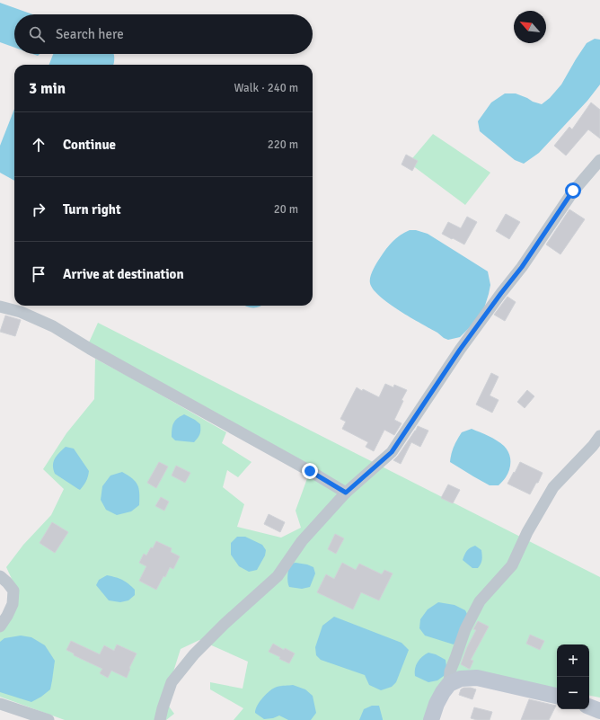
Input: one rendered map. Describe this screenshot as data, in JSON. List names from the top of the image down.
{
  "north": "top left",
  "page": {
    "search": "Search here",
    "heading": ["3 min", "Walk · 240 m"],
    "list": [
      ["Continue", "220 m"],
      ["Turn right", "20 m"],
      "Arrive at destination"
    ],
    "map_buttons": ["+", "−"]
  }
}
